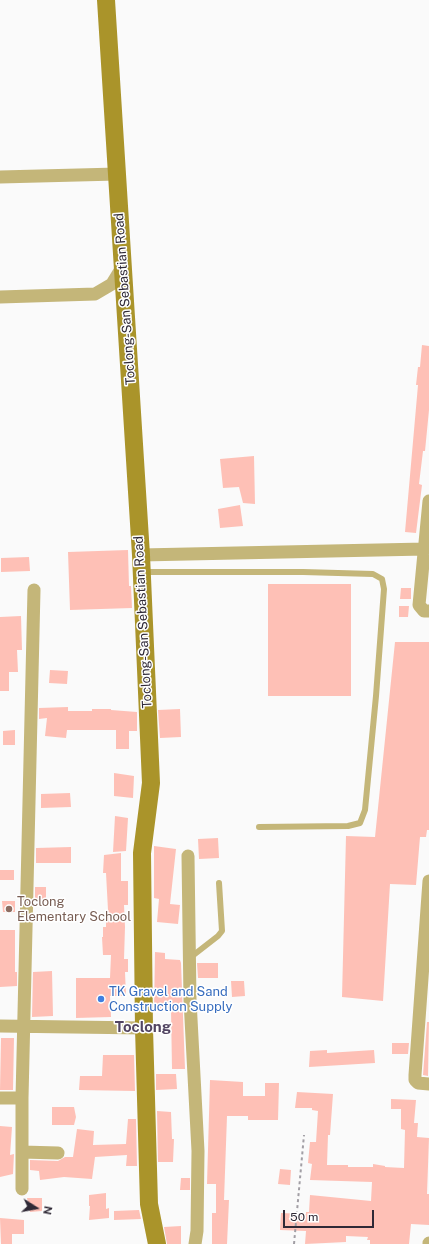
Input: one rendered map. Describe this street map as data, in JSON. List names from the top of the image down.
{
  "streets": {
    "street": ["Toclong-San Sebastian Road"]
  },
  "districts": ["Toclong"],
  "places": ["Toclong Elementary School", "TK Gravel and Sand Construction Supply"],
  "scale_bar": "50 m",
  "north": "right"
}
